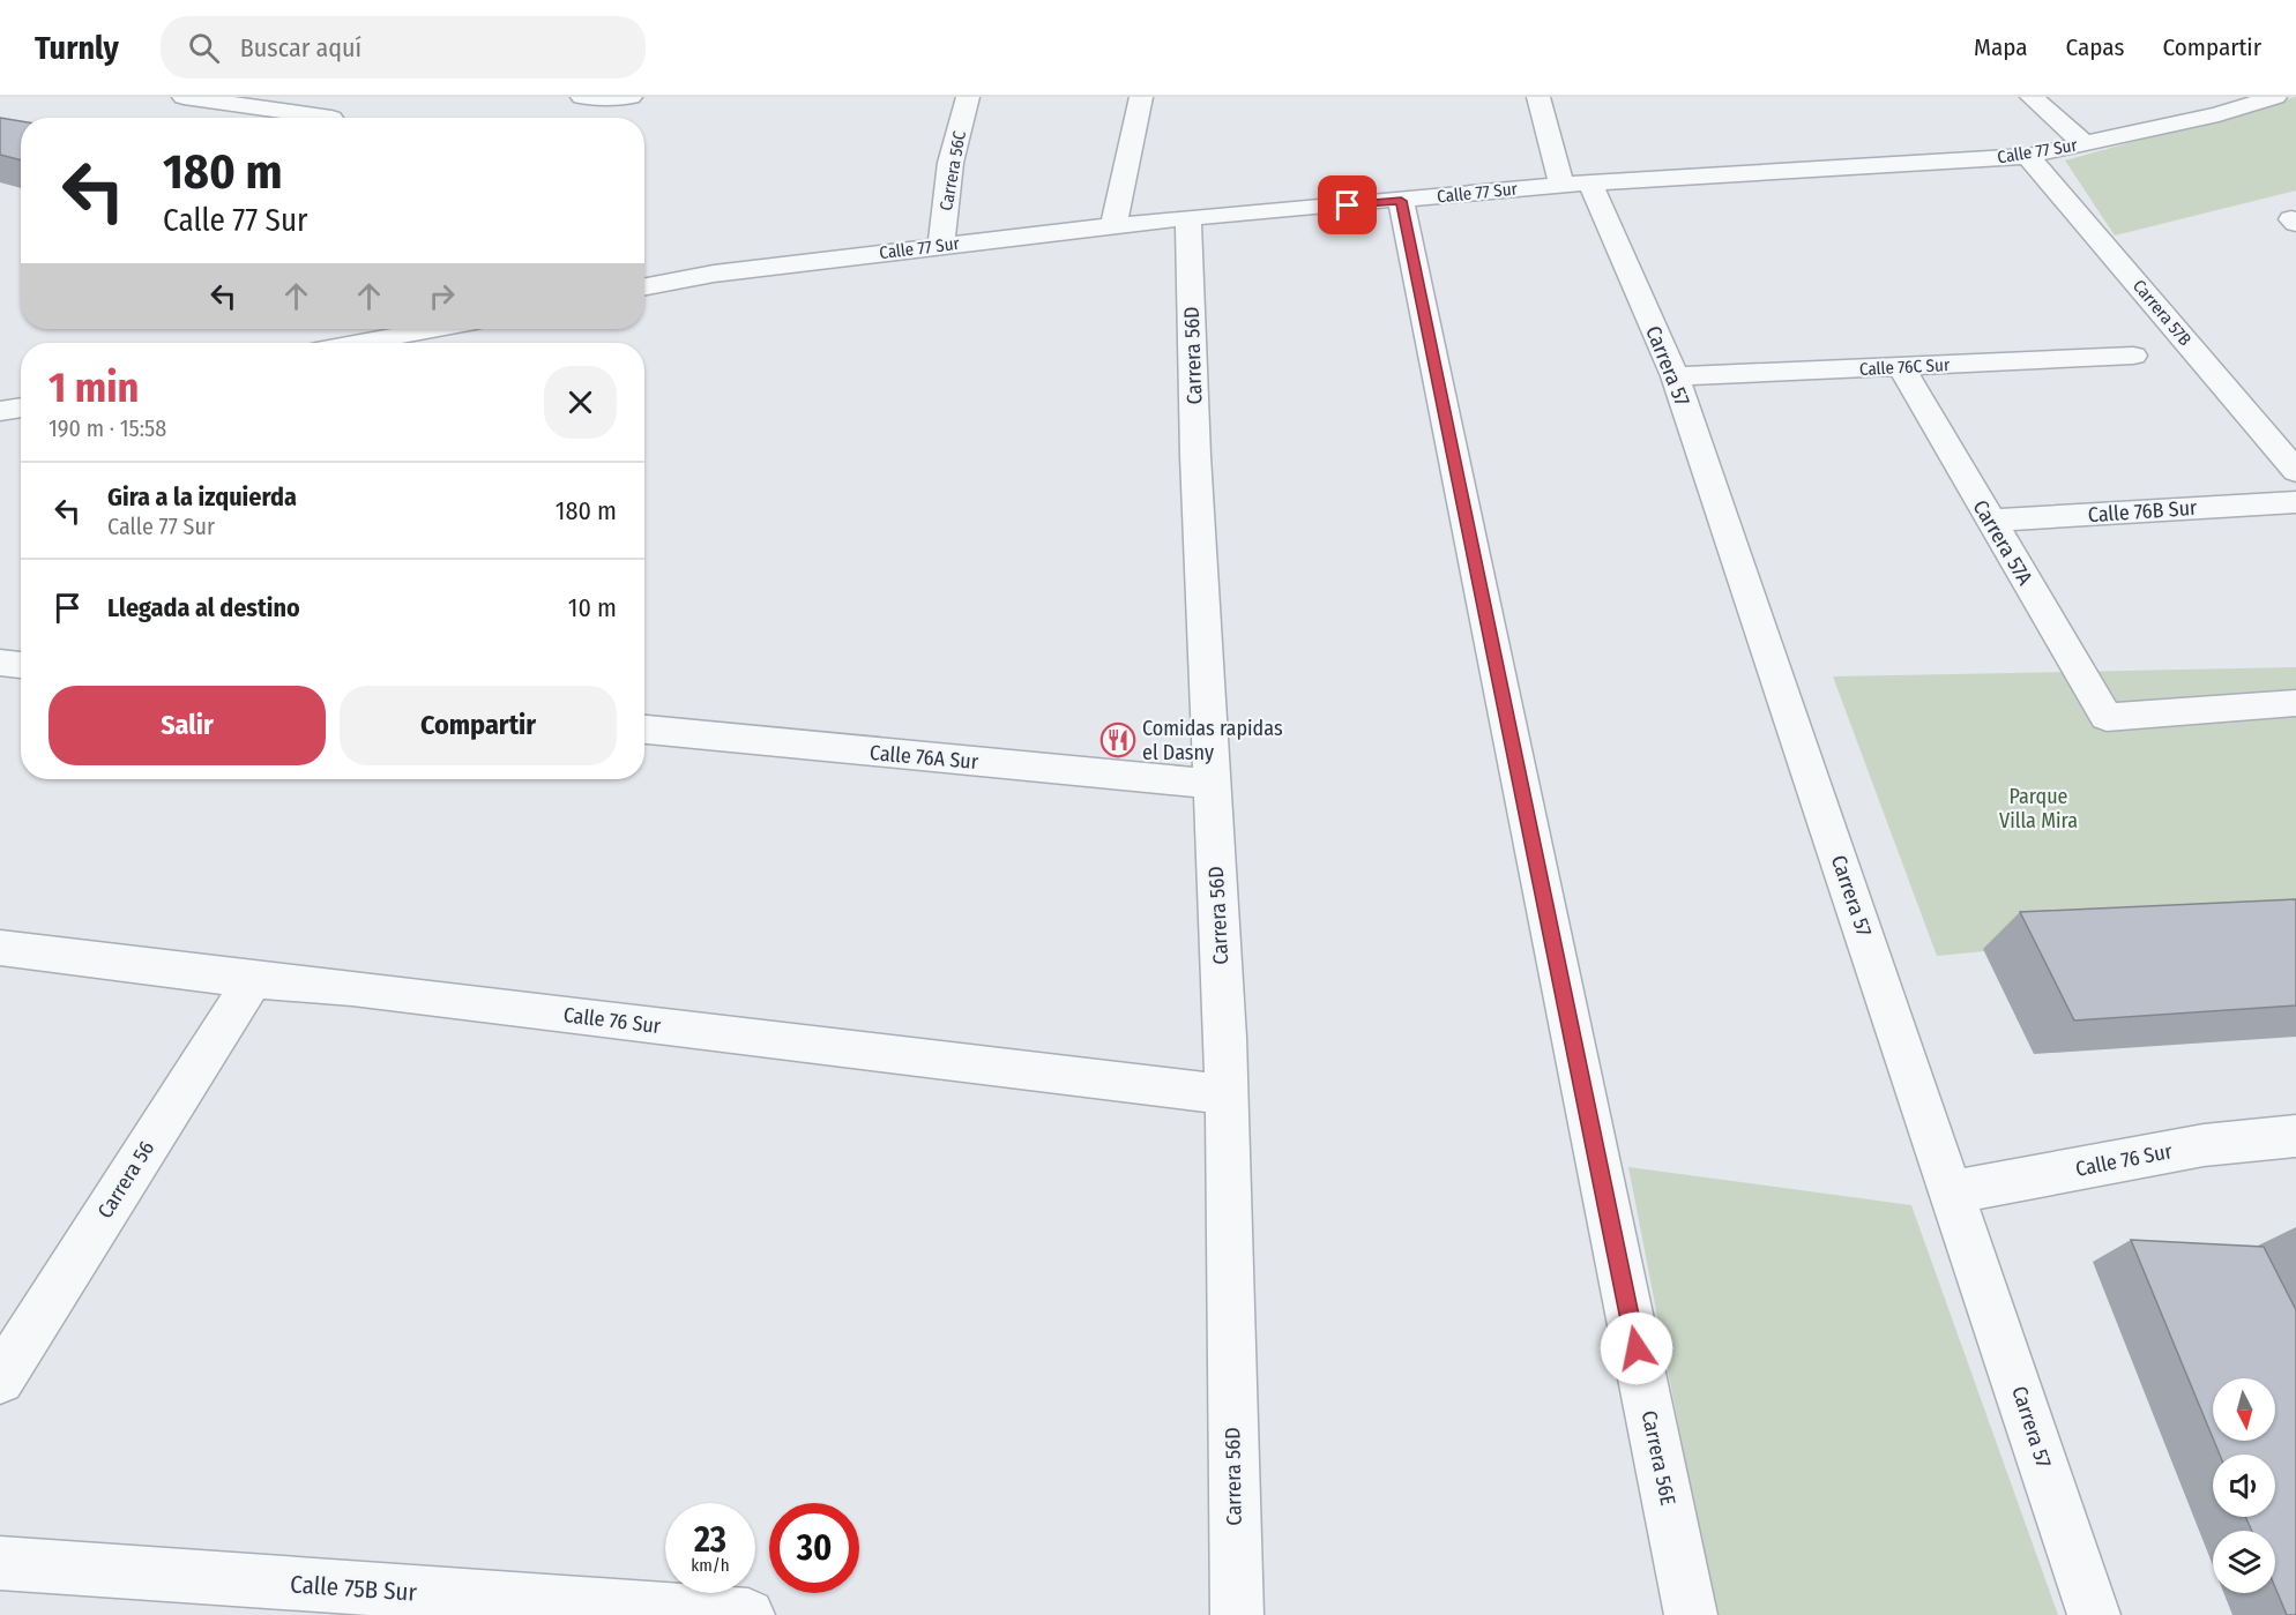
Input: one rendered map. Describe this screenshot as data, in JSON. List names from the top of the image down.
{
  "streets": {
    "street": [
      "Calle 77 Sur",
      "Carrera 56C",
      "Carrera 57B",
      "Carrera 56D",
      "Carrera 57",
      "Calle 76C Sur",
      "Calle 76B Sur",
      "Carrera 57A",
      "Calle 76A Sur",
      "Calle 76 Sur",
      "Carrera 56",
      "Carrera 56E",
      "Calle 75B Sur"
    ]
  },
  "crossings": [
    ["Calle 77 Sur", "Carrera 56C"],
    ["Calle 77 Sur", "Carrera 57B"],
    ["Calle 77 Sur", "Carrera 56D"],
    ["Calle 77 Sur", "Carrera 57"],
    ["Calle 77 Sur", "Carrera 56E"],
    ["Carrera 56D", "Calle 76A Sur"],
    ["Carrera 56D", "Calle 76 Sur"],
    ["Carrera 57", "Calle 76C Sur"],
    ["Carrera 57", "Calle 76 Sur"],
    ["Calle 76C Sur", "Carrera 57A"],
    ["Calle 76B Sur", "Carrera 57A"],
    ["Calle 76 Sur", "Carrera 56"]
  ],
  "parks": ["Parque Villa Mira"],
  "places": {
    "restaurant": ["Comidas rapidas el Dasny"]
  },
  "north": "bottom",
  "page": {
    "header": "Turnly",
    "search": "Buscar aquí",
    "nav": ["Mapa", "Capas", "Compartir"],
    "turn": ["180 m", "Calle 77 Sur"],
    "heading": ["1 min", "190 m · 15:58"],
    "list": [
      {
        "name": "Gira a la izquierda",
        "note": "Calle 77 Sur",
        "value": "180 m"
      },
      {
        "name": "Llegada al destino",
        "value": "10 m"
      }
    ],
    "buttons": ["Salir", "Compartir"],
    "speed": "23 km/h",
    "limit": "30"
  }
}
